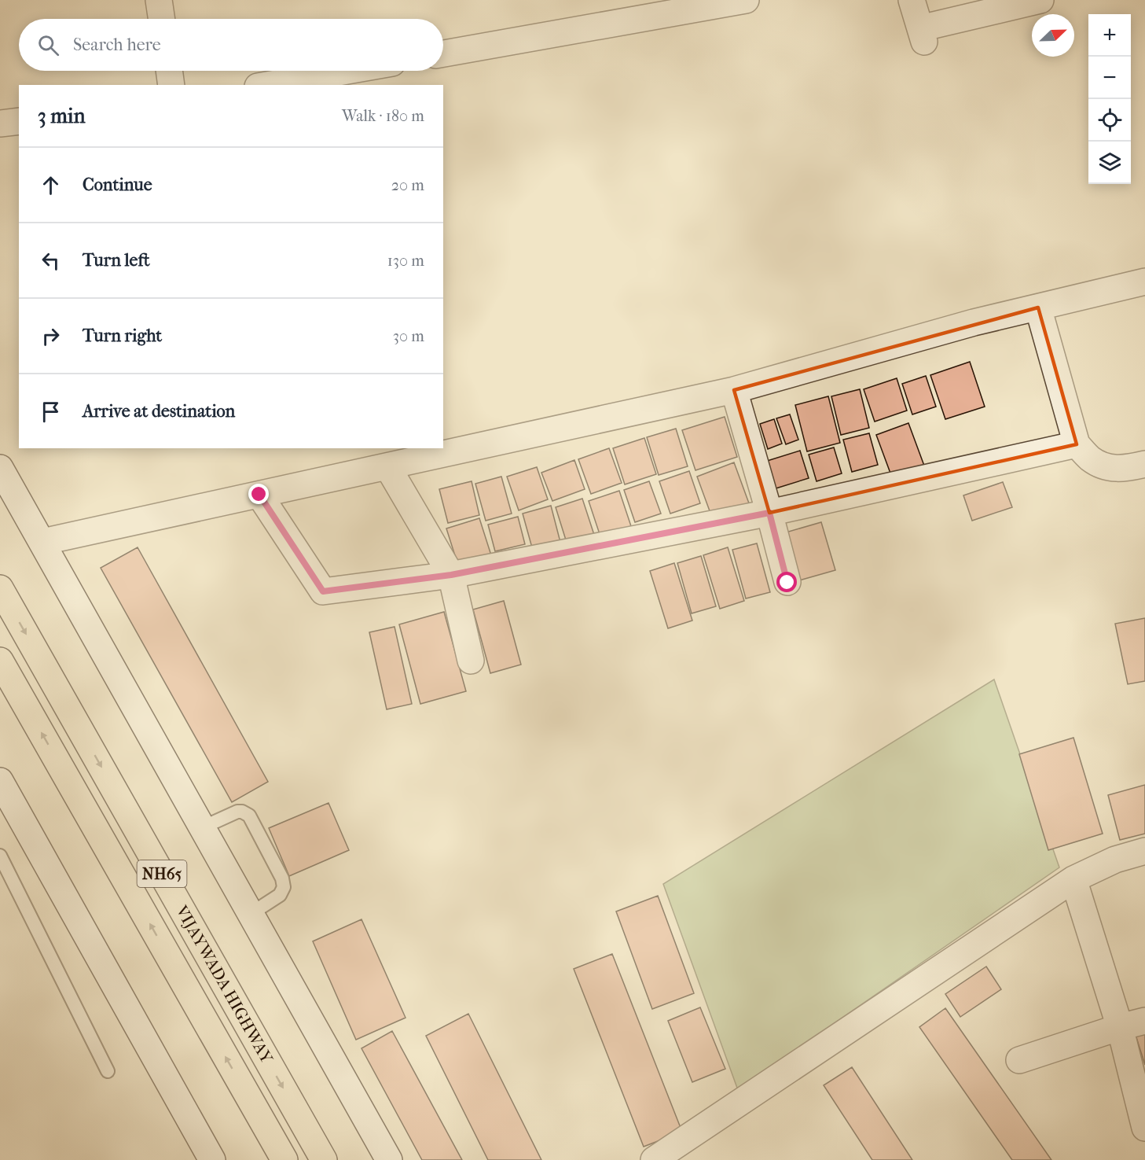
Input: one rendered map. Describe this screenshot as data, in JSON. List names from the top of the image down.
{
  "streets": {
    "highway": ["NH65", "VIJAYWADA HIGHWAY"]
  },
  "north": "top right",
  "page": {
    "map_buttons": ["+", "−"],
    "search": "Search here",
    "heading": ["3 min", "Walk · 180 m"],
    "list": [
      ["Continue", "20 m"],
      ["Turn left", "130 m"],
      ["Turn right", "30 m"],
      "Arrive at destination"
    ]
  }
}
